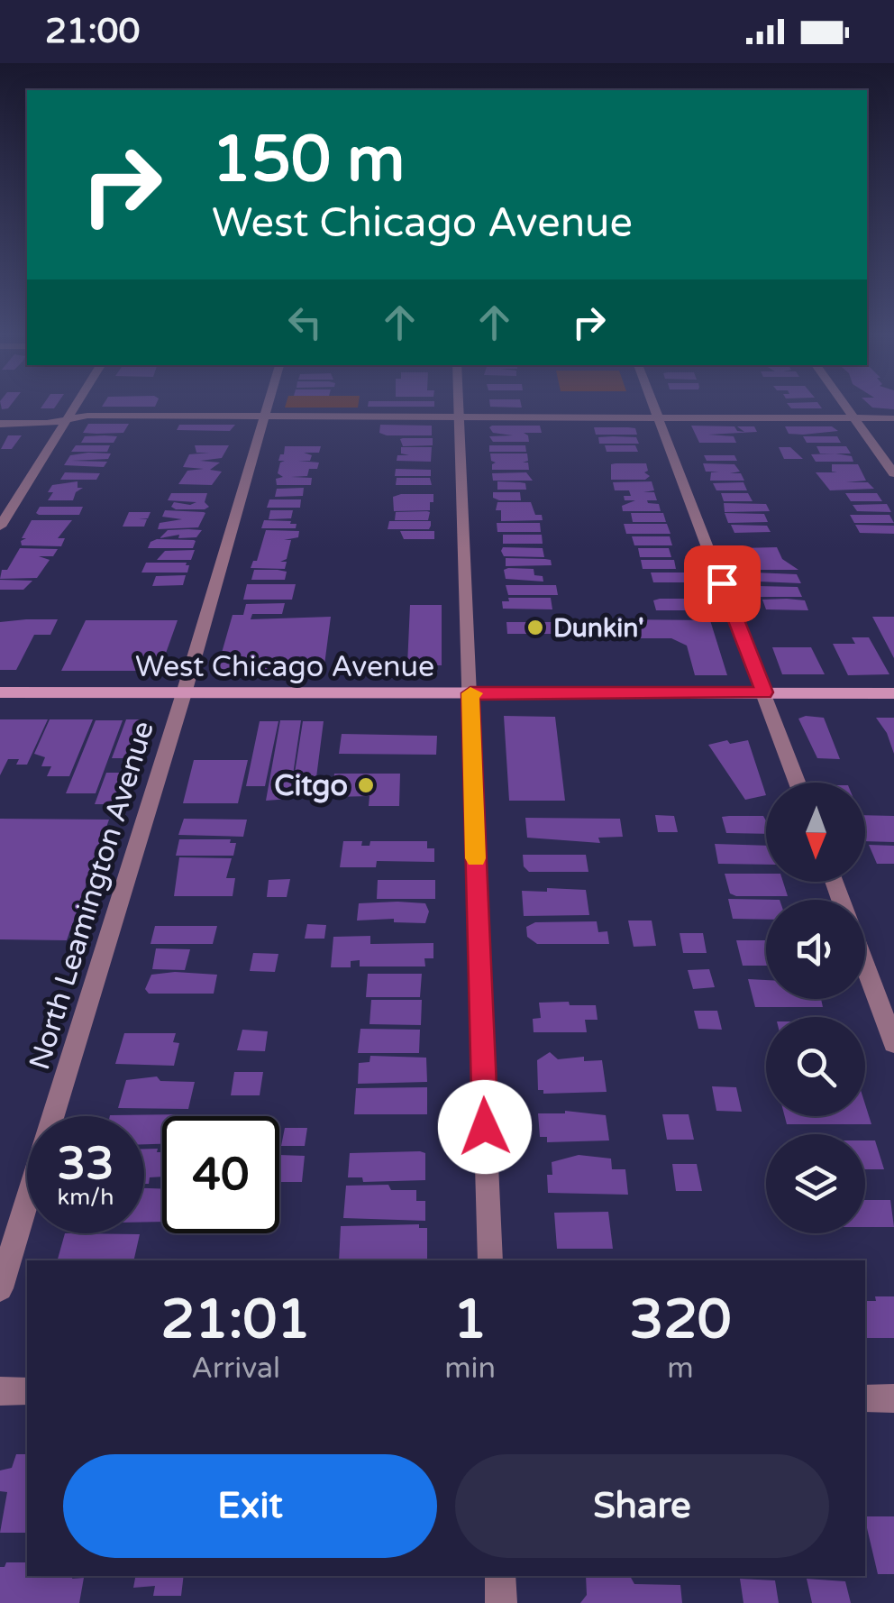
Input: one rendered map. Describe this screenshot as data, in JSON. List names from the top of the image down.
{
  "streets": {
    "main road": ["West Chicago Avenue"],
    "street": ["North Leamington Avenue"]
  },
  "crossings": [
    ["West Chicago Avenue", "North Leamington Avenue"]
  ],
  "places": ["Dunkin'", "Citgo"],
  "north": "bottom",
  "page": {
    "status": "21:00",
    "turn": ["150 m", "West Chicago Avenue"],
    "speed": "33 km/h",
    "limit": "40",
    "eta": [
      "21:01",
      "Arrival",
      "1",
      "min",
      "320",
      "m"
    ],
    "buttons": ["Exit", "Share"]
  }
}
